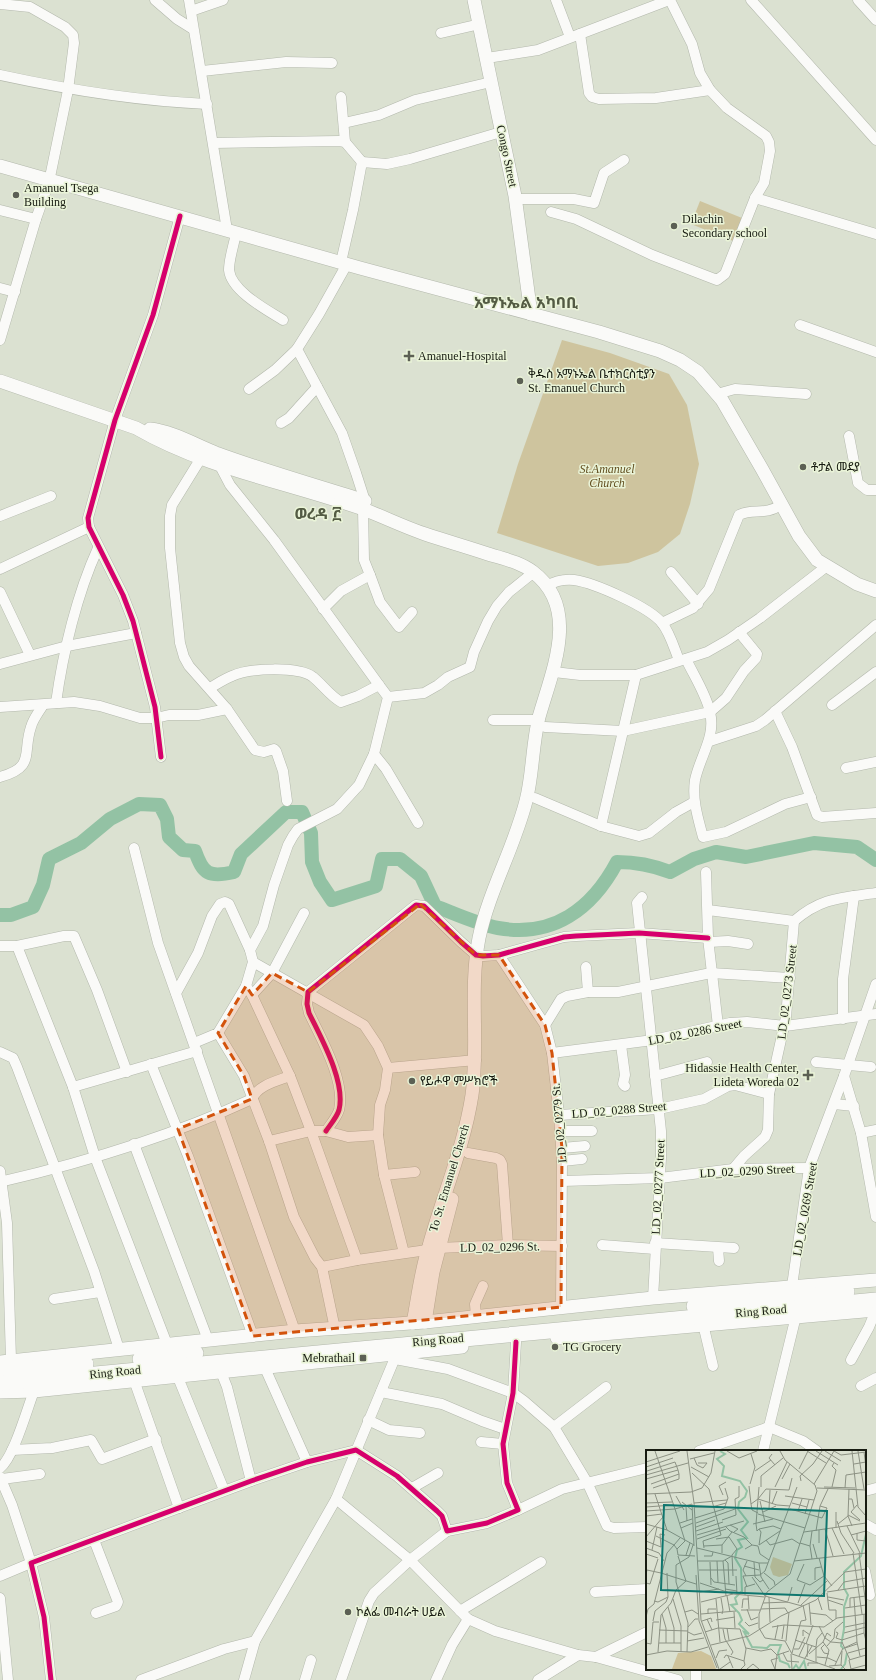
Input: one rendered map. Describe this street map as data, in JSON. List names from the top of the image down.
{
  "streets": {
    "highway": ["Ring Road"],
    "main road": ["Congo Street", "To St. Emanuel Cherch"],
    "street": [
      "LD_02_0273 Street",
      "LD_02_0286 Street",
      "LD_02_0288 Street",
      "LD_02_0279 St.",
      "LD_02_0290 Street",
      "LD_02_0277 Street",
      "LD_02_0269 Street",
      "LD_02_0296 St."
    ]
  },
  "crossings": [
    ["LD_02_0273 Street", "LD_02_0286 Street"],
    ["LD_02_0273 Street", "LD_02_0288 Street"],
    ["LD_02_0273 Street", "LD_02_0290 Street"],
    ["LD_02_0286 Street", "LD_02_0279 St."],
    ["LD_02_0286 Street", "LD_02_0277 Street"],
    ["LD_02_0286 Street", "LD_02_0269 Street"],
    ["LD_02_0288 Street", "LD_02_0279 St."],
    ["LD_02_0288 Street", "LD_02_0277 Street"],
    ["LD_02_0279 St.", "LD_02_0290 Street"],
    ["LD_02_0279 St.", "LD_02_0296 St."],
    ["LD_02_0290 Street", "LD_02_0277 Street"],
    ["LD_02_0290 Street", "LD_02_0269 Street"],
    ["To St. Emanuel Cherch", "LD_02_0296 St."]
  ],
  "districts": ["አማኑኤል አካባቢ", "ወረዳ ፫"],
  "parks": ["St.Amanuel Church"],
  "places": {
    "other": [
      "Amanuel Tsega Building",
      "Dilachin Secondary school",
      "ቅዱስ አማኑኤል ቤተክርስቲያን St. Emanuel Church",
      "ቶታል መደያ",
      "የይሖዋ ምሥክሮች",
      "TG Grocery",
      "ኮልፌ መብራት ሀይል"
    ],
    "health": ["Amanuel-Hospital", "Hidassie Health Center, Lideta Woreda 02"],
    "transit": ["Mebrathail"]
  }
}
